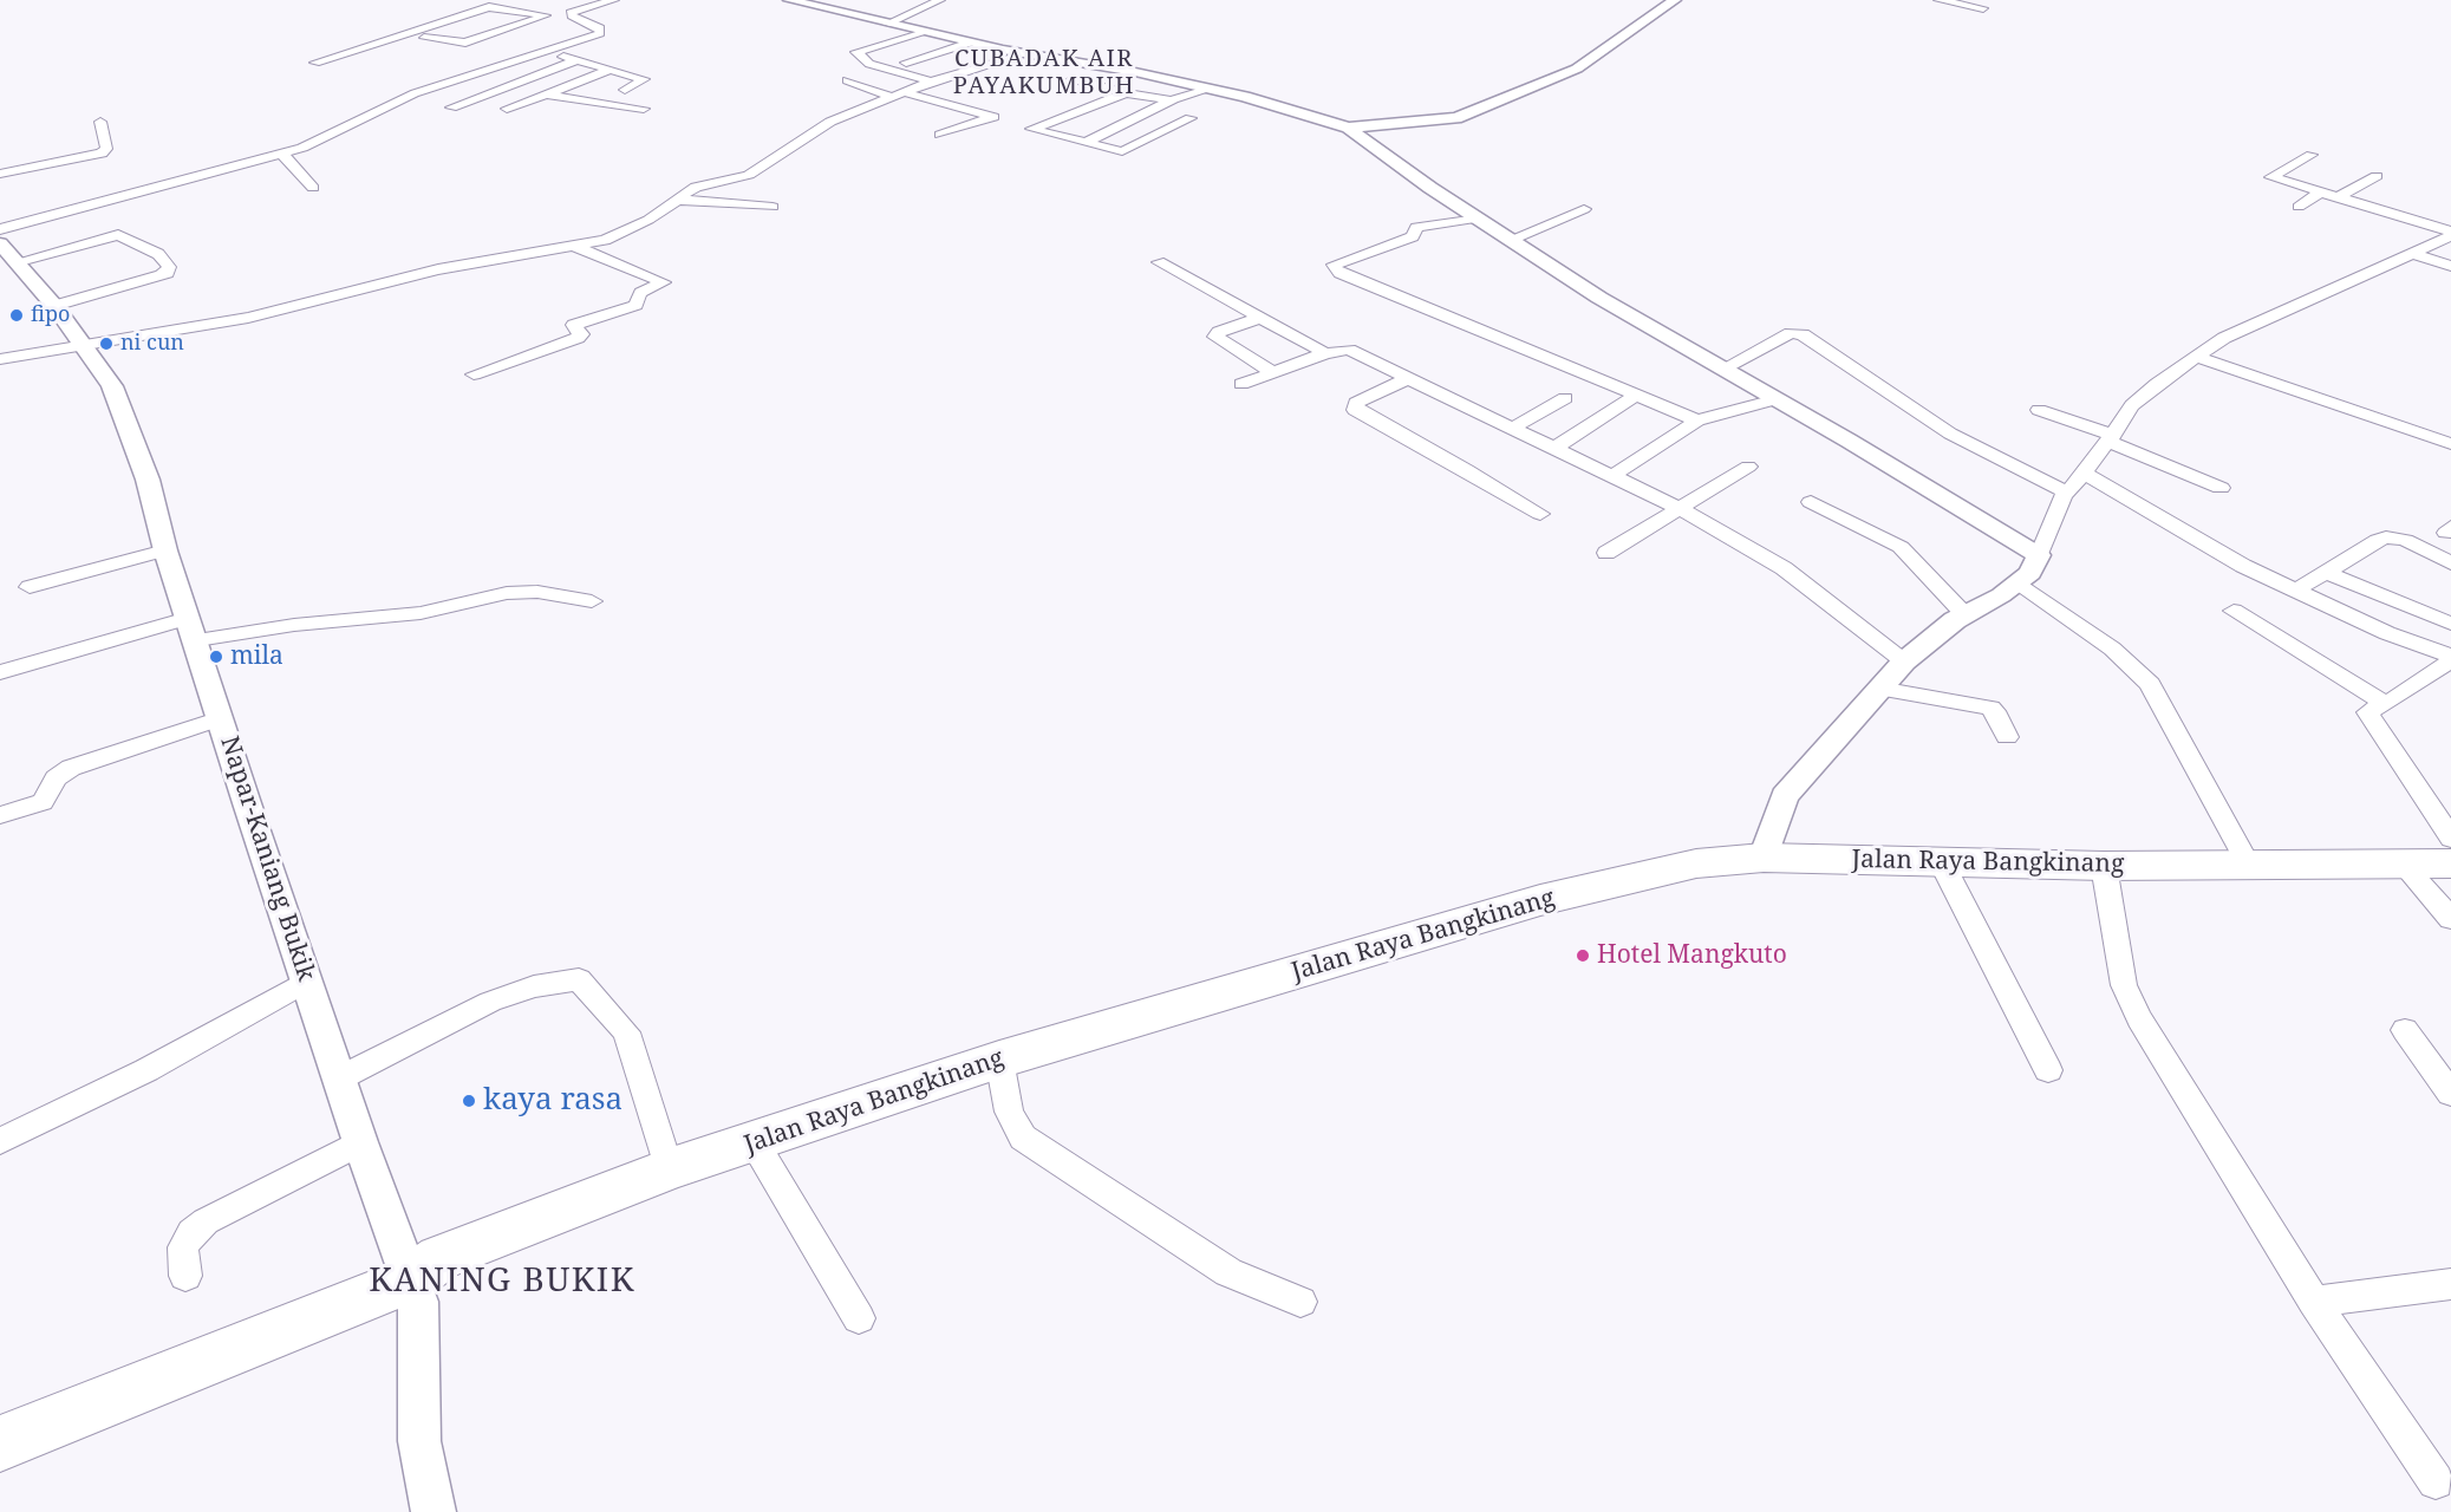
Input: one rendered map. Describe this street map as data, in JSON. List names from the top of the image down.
{
  "streets": {
    "highway": ["Jalan Raya Bangkinang"],
    "street": ["Napar-Kaniang Bukik"]
  },
  "crossings": [
    ["Napar-Kaniang Bukik", "Jalan Raya Bangkinang"]
  ],
  "districts": ["CUBADAK AIR PAYAKUMBUH", "KANING BUKIK"],
  "places": [
    "fipo",
    "ni cun",
    "mila",
    "Hotel Mangkuto",
    "kaya rasa"
  ]
}
